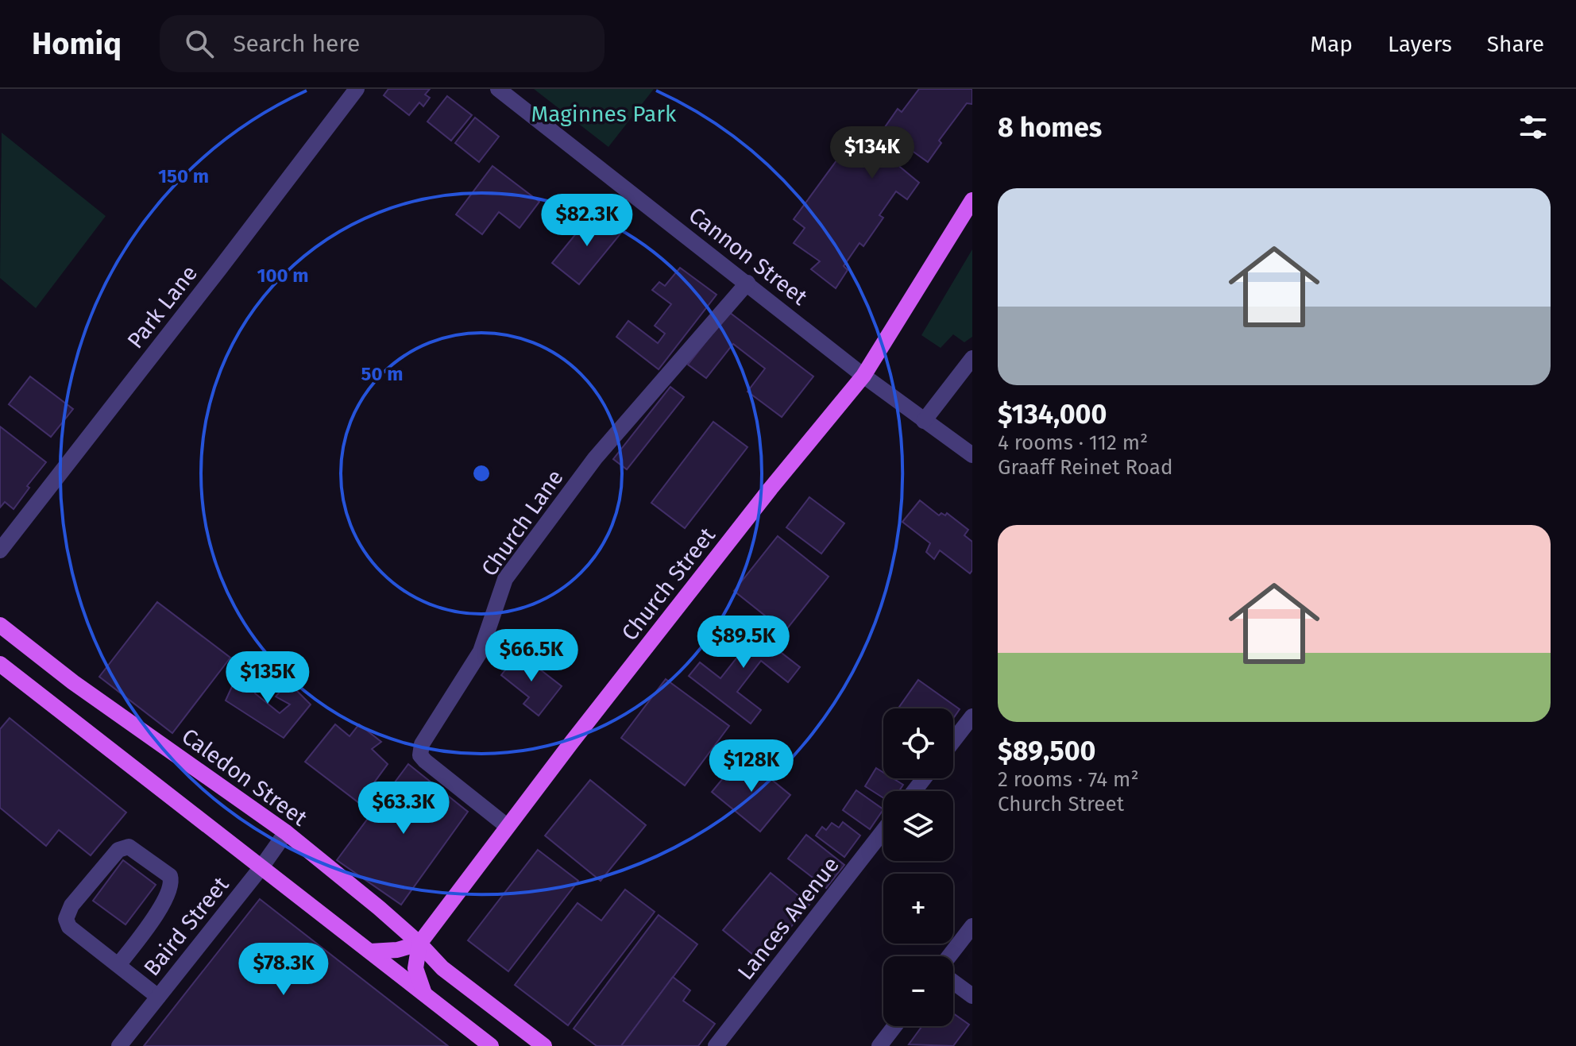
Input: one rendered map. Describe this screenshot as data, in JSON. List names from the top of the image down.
{
  "streets": {
    "main road": ["Church Street", "Caledon Street"],
    "street": [
      "Cannon Street",
      "Park Lane",
      "Church Lane",
      "Lances Avenue",
      "Baird Street"
    ]
  },
  "crossings": [
    ["Cannon Street", "Church Lane"],
    ["Cannon Street", "Church Street"],
    ["Church Lane", "Church Street"],
    ["Church Street", "Caledon Street"],
    ["Caledon Street", "Baird Street"]
  ],
  "parks": ["Maginnes Park"],
  "page": {
    "header": "Homiq",
    "search": "Search here",
    "nav": ["Map", "Layers", "Share"],
    "heading": "8 homes",
    "price": [
      "$134K",
      "$82.3K",
      "$89.5K",
      "$66.5K",
      "$135K",
      "$128K",
      "$63.3K",
      "$78.3K"
    ],
    "list": [
      {
        "name": "$134,000",
        "note": "4 rooms · 112 m² · Graaff Reinet Road"
      },
      {
        "name": "$89,500",
        "note": "2 rooms · 74 m² · Church Street"
      }
    ],
    "map_buttons": ["+", "−"]
  },
  "rings": ["150 m", "100 m", "50 m"]
}
